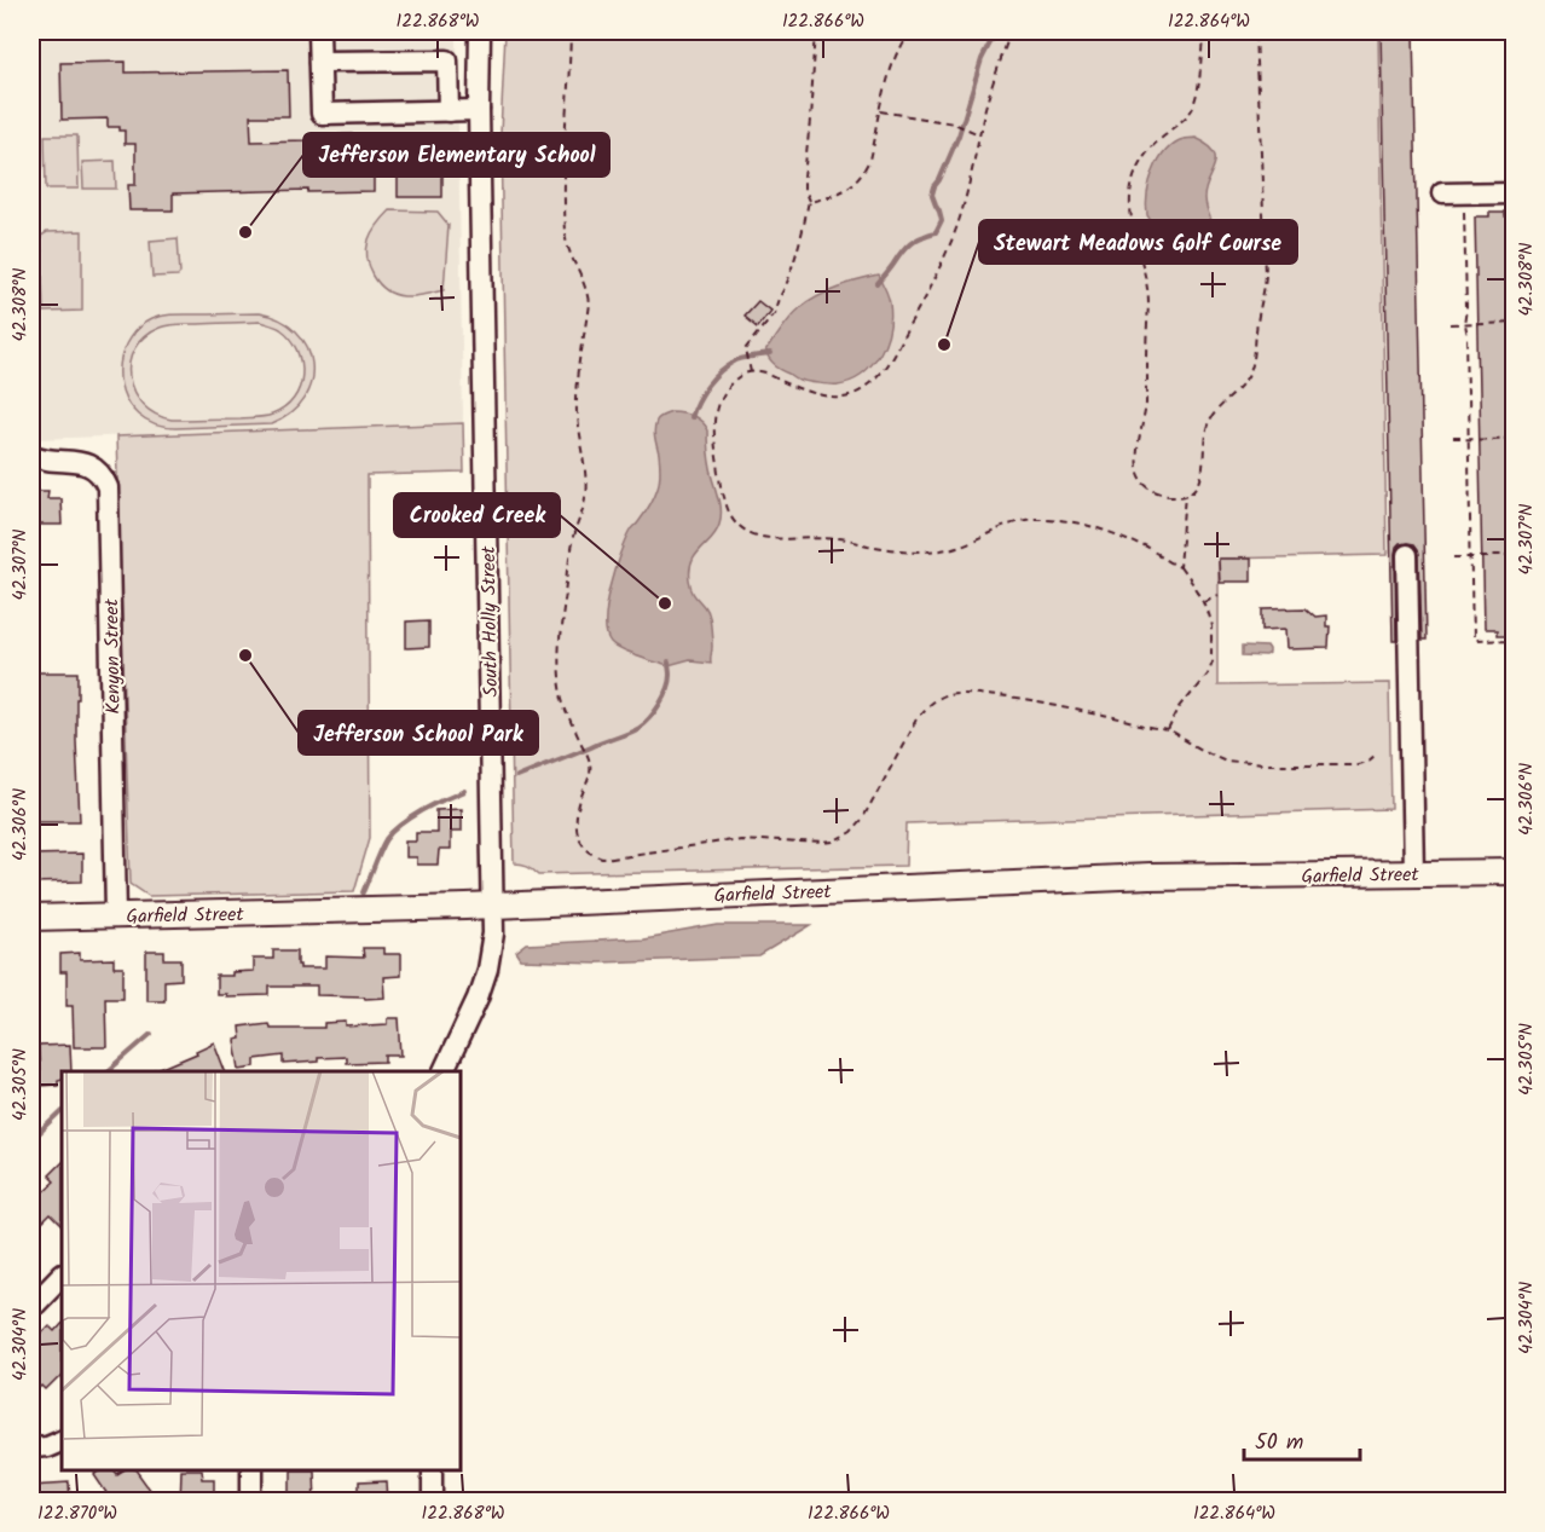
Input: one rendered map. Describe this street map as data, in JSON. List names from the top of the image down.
{
  "streets": {
    "main road": ["Garfield Street"],
    "street": ["South Holly Street", "Kenyon Street"]
  },
  "crossings": [
    ["South Holly Street", "Garfield Street"],
    ["Kenyon Street", "Garfield Street"]
  ],
  "places": [
    "Jefferson Elementary School",
    "Stewart Meadows Golf Course",
    "Crooked Creek",
    "Jefferson School Park"
  ],
  "scale_bar": "50 m",
  "coordinates": [
    "122.868°W",
    "122.866°W",
    "122.864°W",
    "42.308°N",
    "42.307°N",
    "42.306°N",
    "42.305°N",
    "42.304°N",
    "122.870°W"
  ]
}
